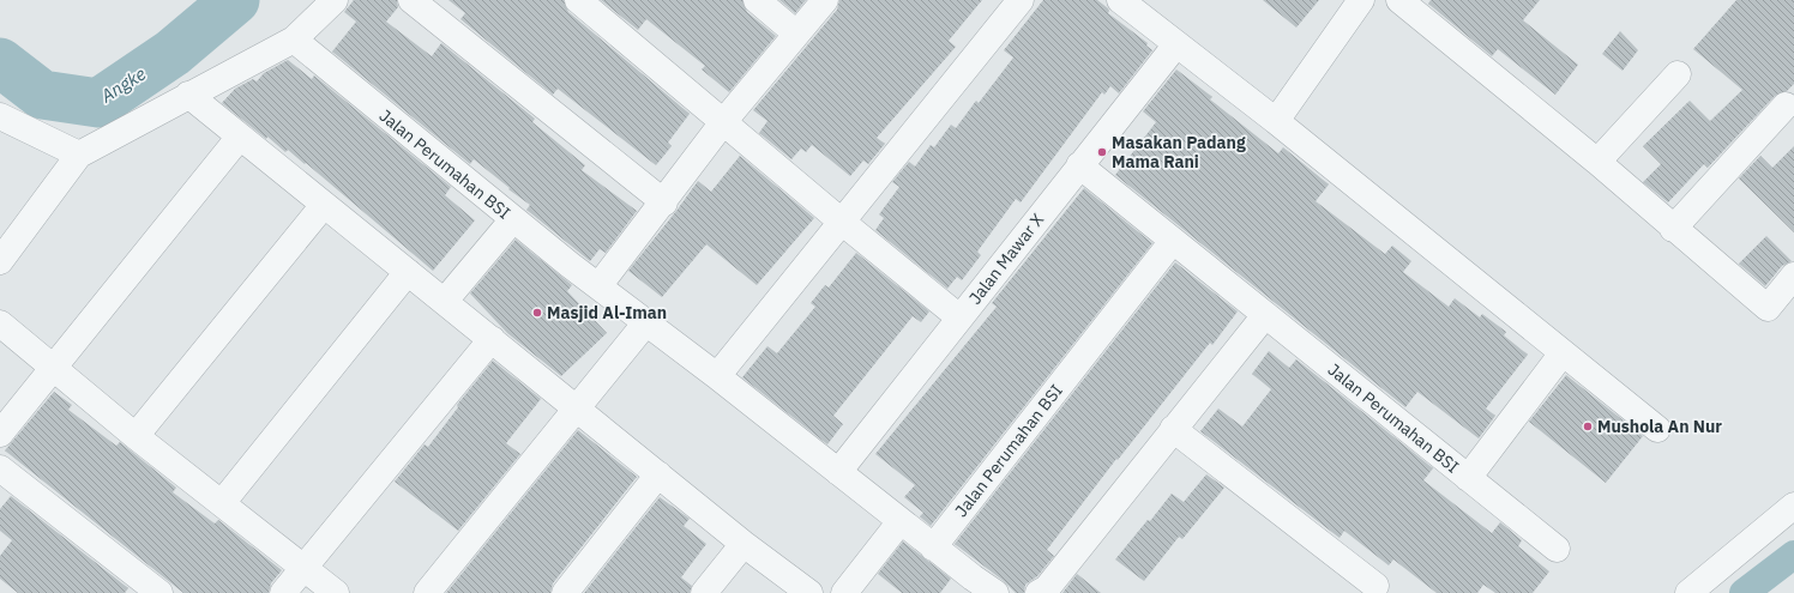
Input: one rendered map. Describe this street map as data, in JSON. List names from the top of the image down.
{
  "streets": {
    "street": ["Jalan Perumahan BSI", "Jalan Mawar X"]
  },
  "crossings": [
    ["Jalan Perumahan BSI", "Jalan Mawar X"]
  ],
  "water": ["Angke"],
  "places": ["Masakan Padang Mama Rani", "Masjid Al-Iman", "Mushola An Nur"]
}
